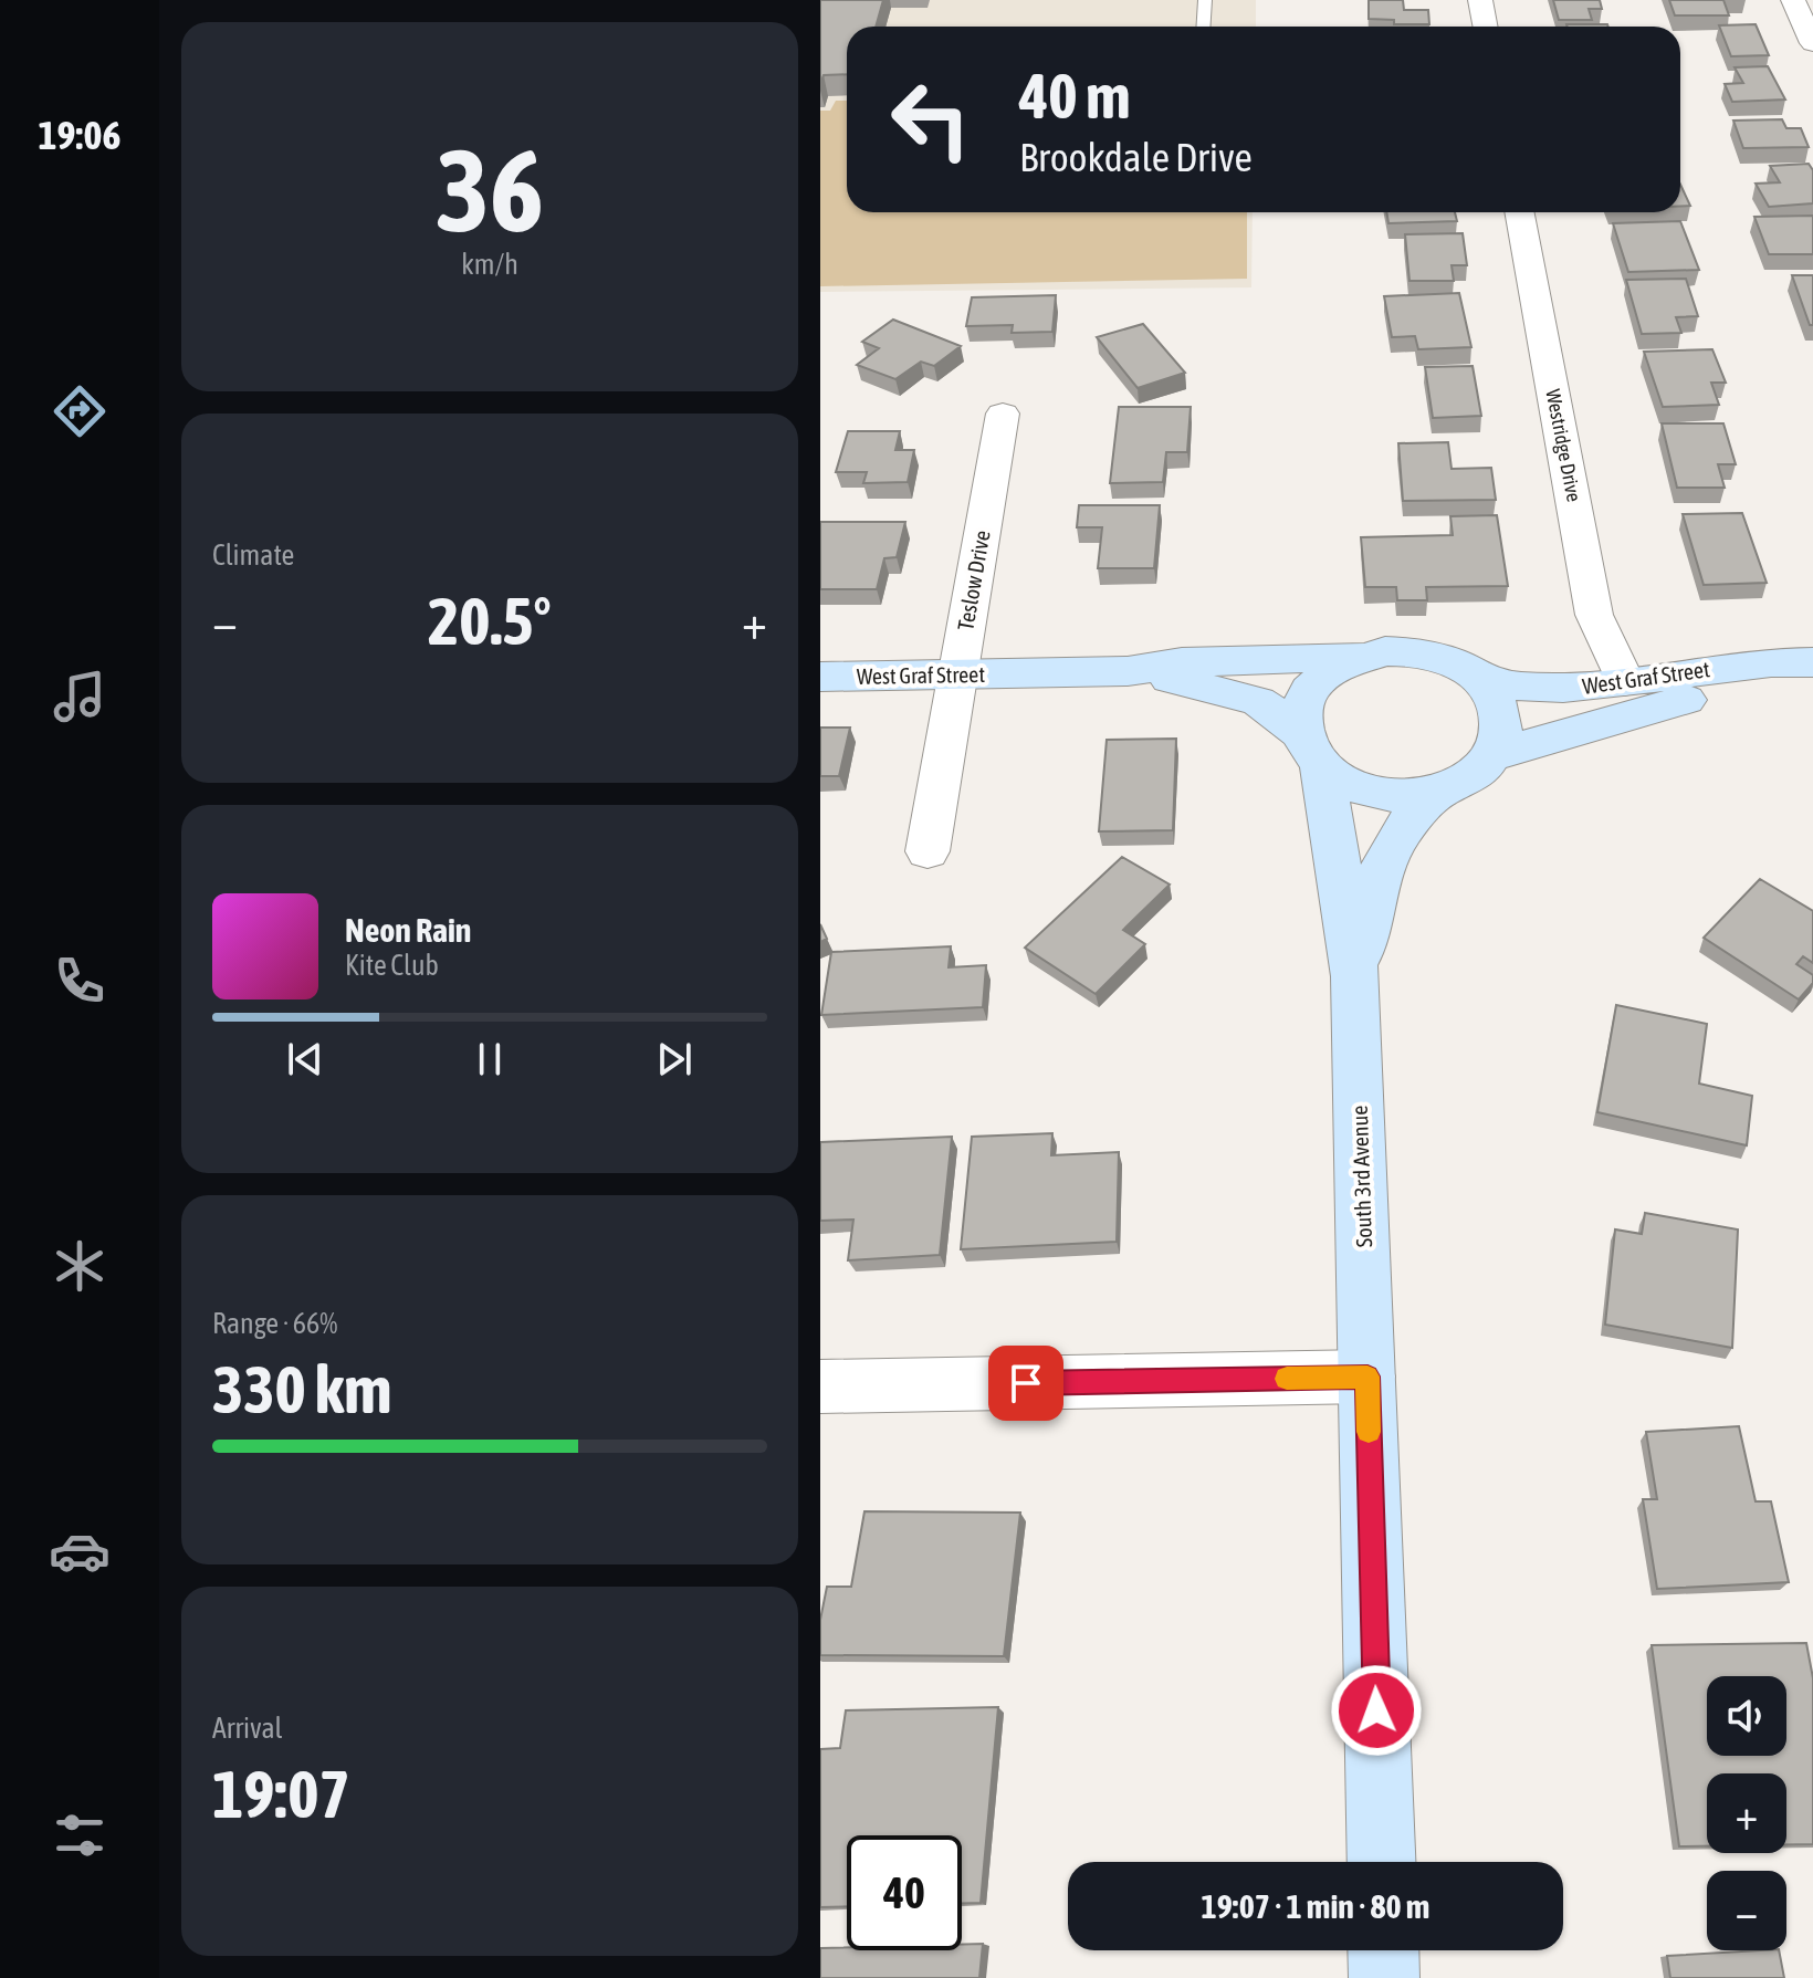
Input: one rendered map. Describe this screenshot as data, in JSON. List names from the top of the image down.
{
  "streets": {
    "main road": ["West Graf Street", "South 3rd Avenue"],
    "street": ["Westridge Drive", "Teslow Drive"]
  },
  "crossings": [
    ["Westridge Drive", "West Graf Street"],
    ["Teslow Drive", "West Graf Street"],
    ["West Graf Street", "South 3rd Avenue"]
  ],
  "page": {
    "tabs": "19:06",
    "tile": [
      ["36", "km/h"],
      "Climate",
      ["Range · 66%", "330 km"],
      ["Arrival", "19:07"]
    ],
    "turn": ["40 m", "Brookdale Drive"],
    "heat": ["−", "20.5°", "+"],
    "song": ["Neon Rain", "Kite Club"],
    "map_buttons": ["+", "−"],
    "limit": "40",
    "trip": "19:07 · 1 min · 80 m"
  }
}
